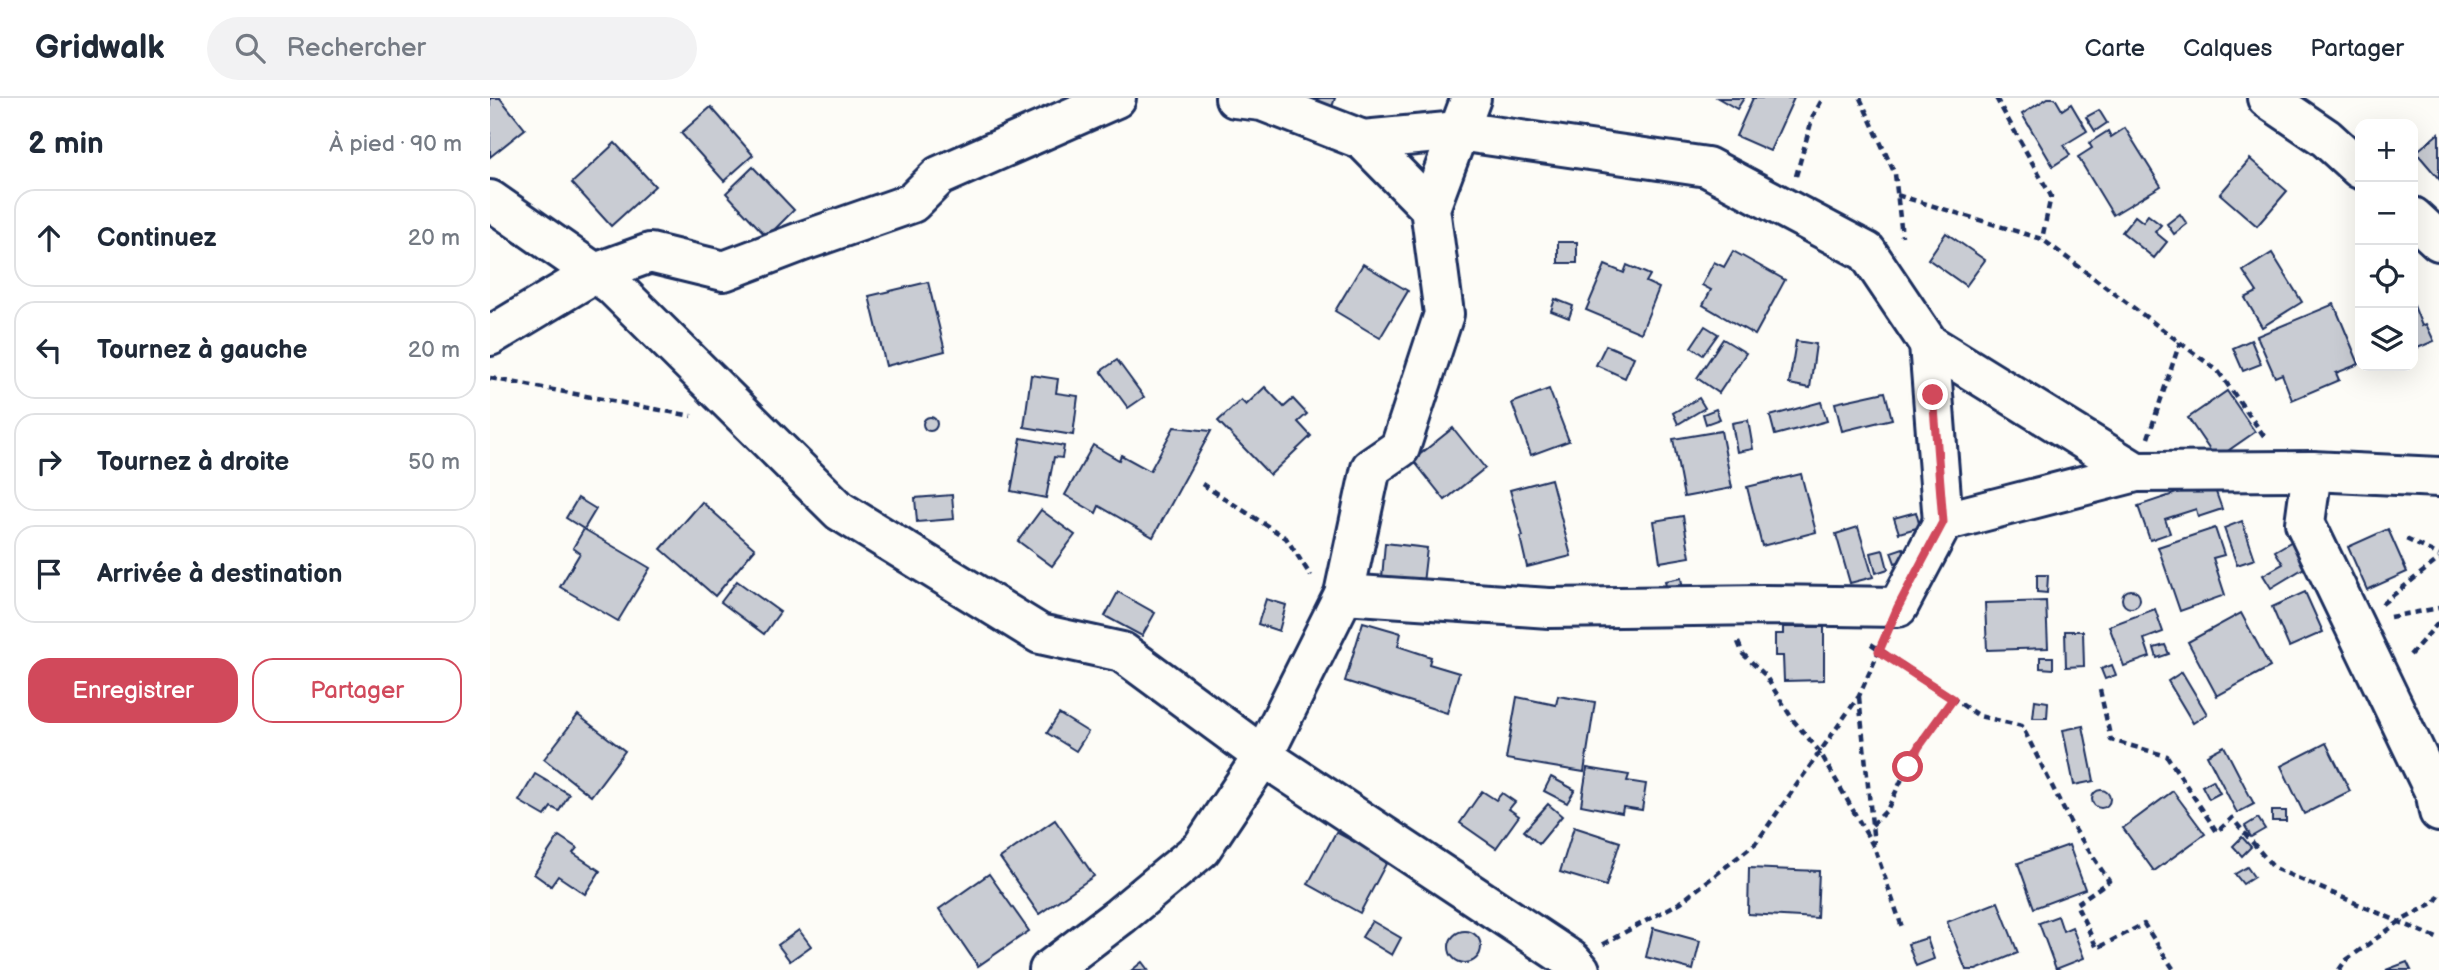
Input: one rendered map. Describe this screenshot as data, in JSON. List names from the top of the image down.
{
  "page": {
    "header": "Gridwalk",
    "search": "Rechercher",
    "nav": ["Carte", "Calques", "Partager"],
    "heading": ["2 min", "À pied · 90 m"],
    "map_buttons": ["+", "−"],
    "list": [
      ["Continuez", "20 m"],
      ["Tournez à gauche", "20 m"],
      ["Tournez à droite", "50 m"],
      "Arrivée à destination"
    ],
    "buttons": ["Enregistrer", "Partager"]
  }
}
